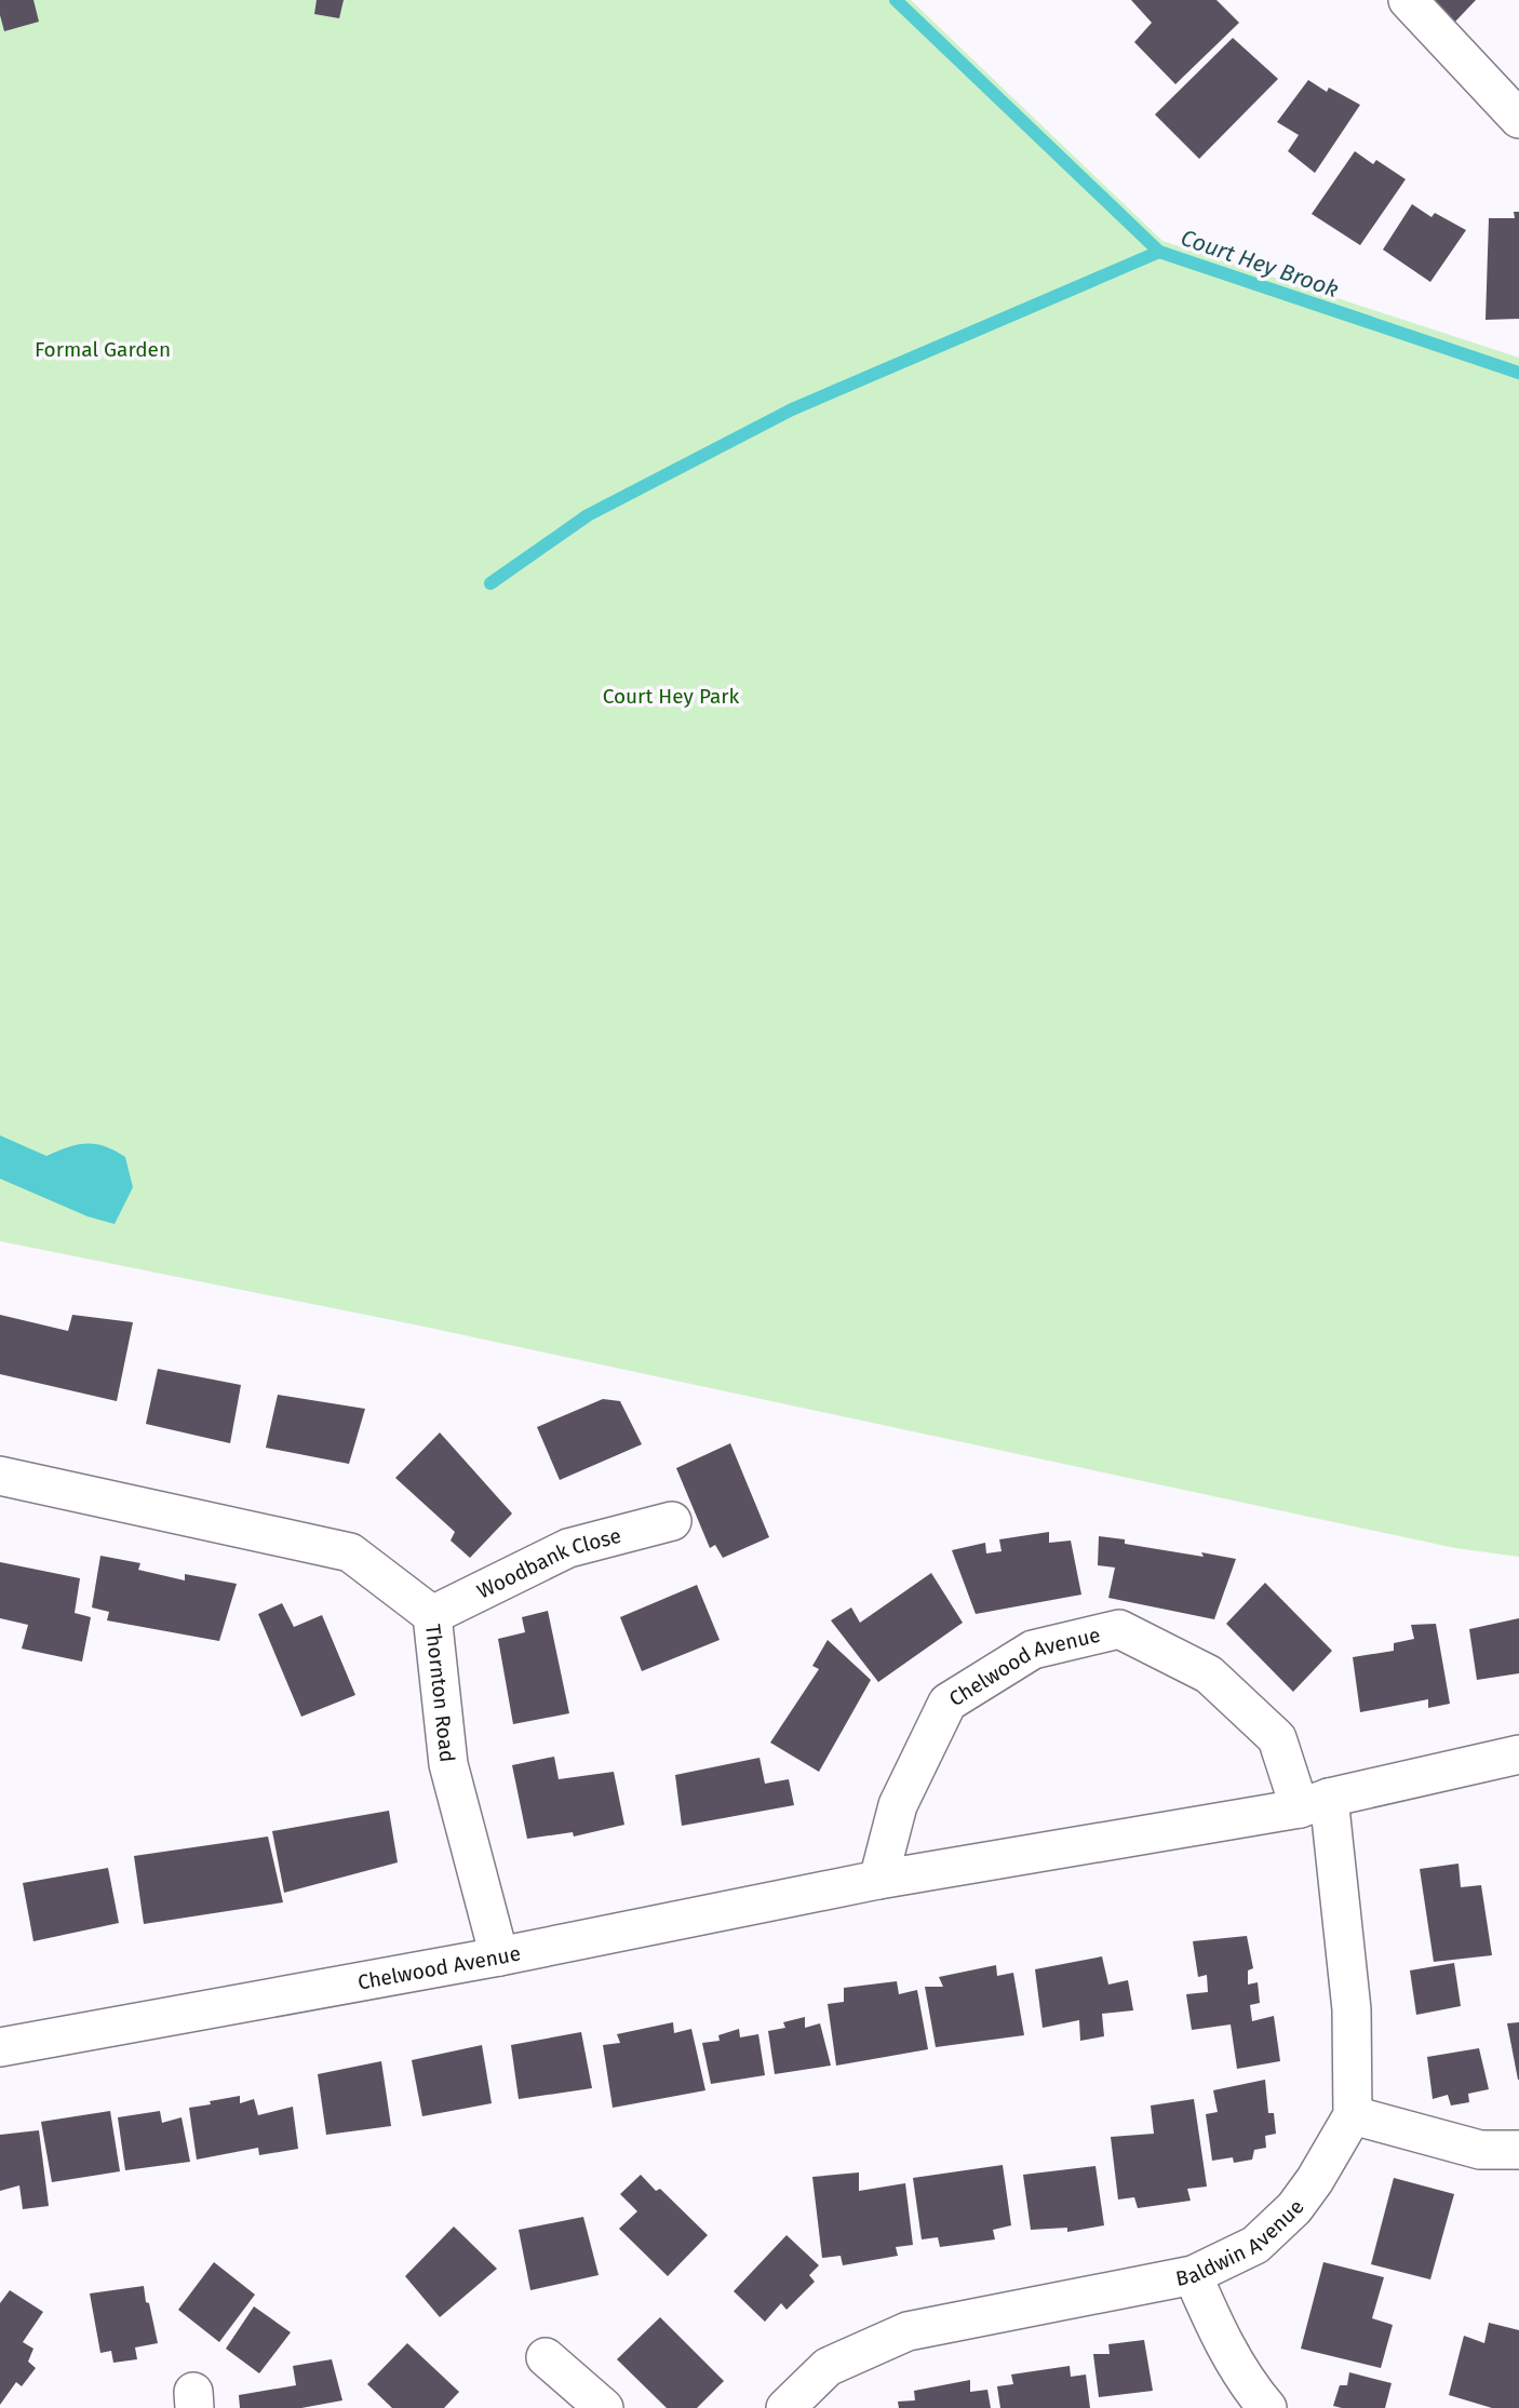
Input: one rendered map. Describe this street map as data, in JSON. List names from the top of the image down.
{
  "streets": {
    "street": [
      "Woodbank Close",
      "Chelwood Avenue",
      "Thornton Road",
      "Baldwin Avenue"
    ]
  },
  "crossings": [
    ["Woodbank Close", "Thornton Road"],
    ["Chelwood Avenue", "Thornton Road"]
  ],
  "water": ["Court Hey Brook"],
  "parks": ["Formal Garden", "Court Hey Park"]
}
